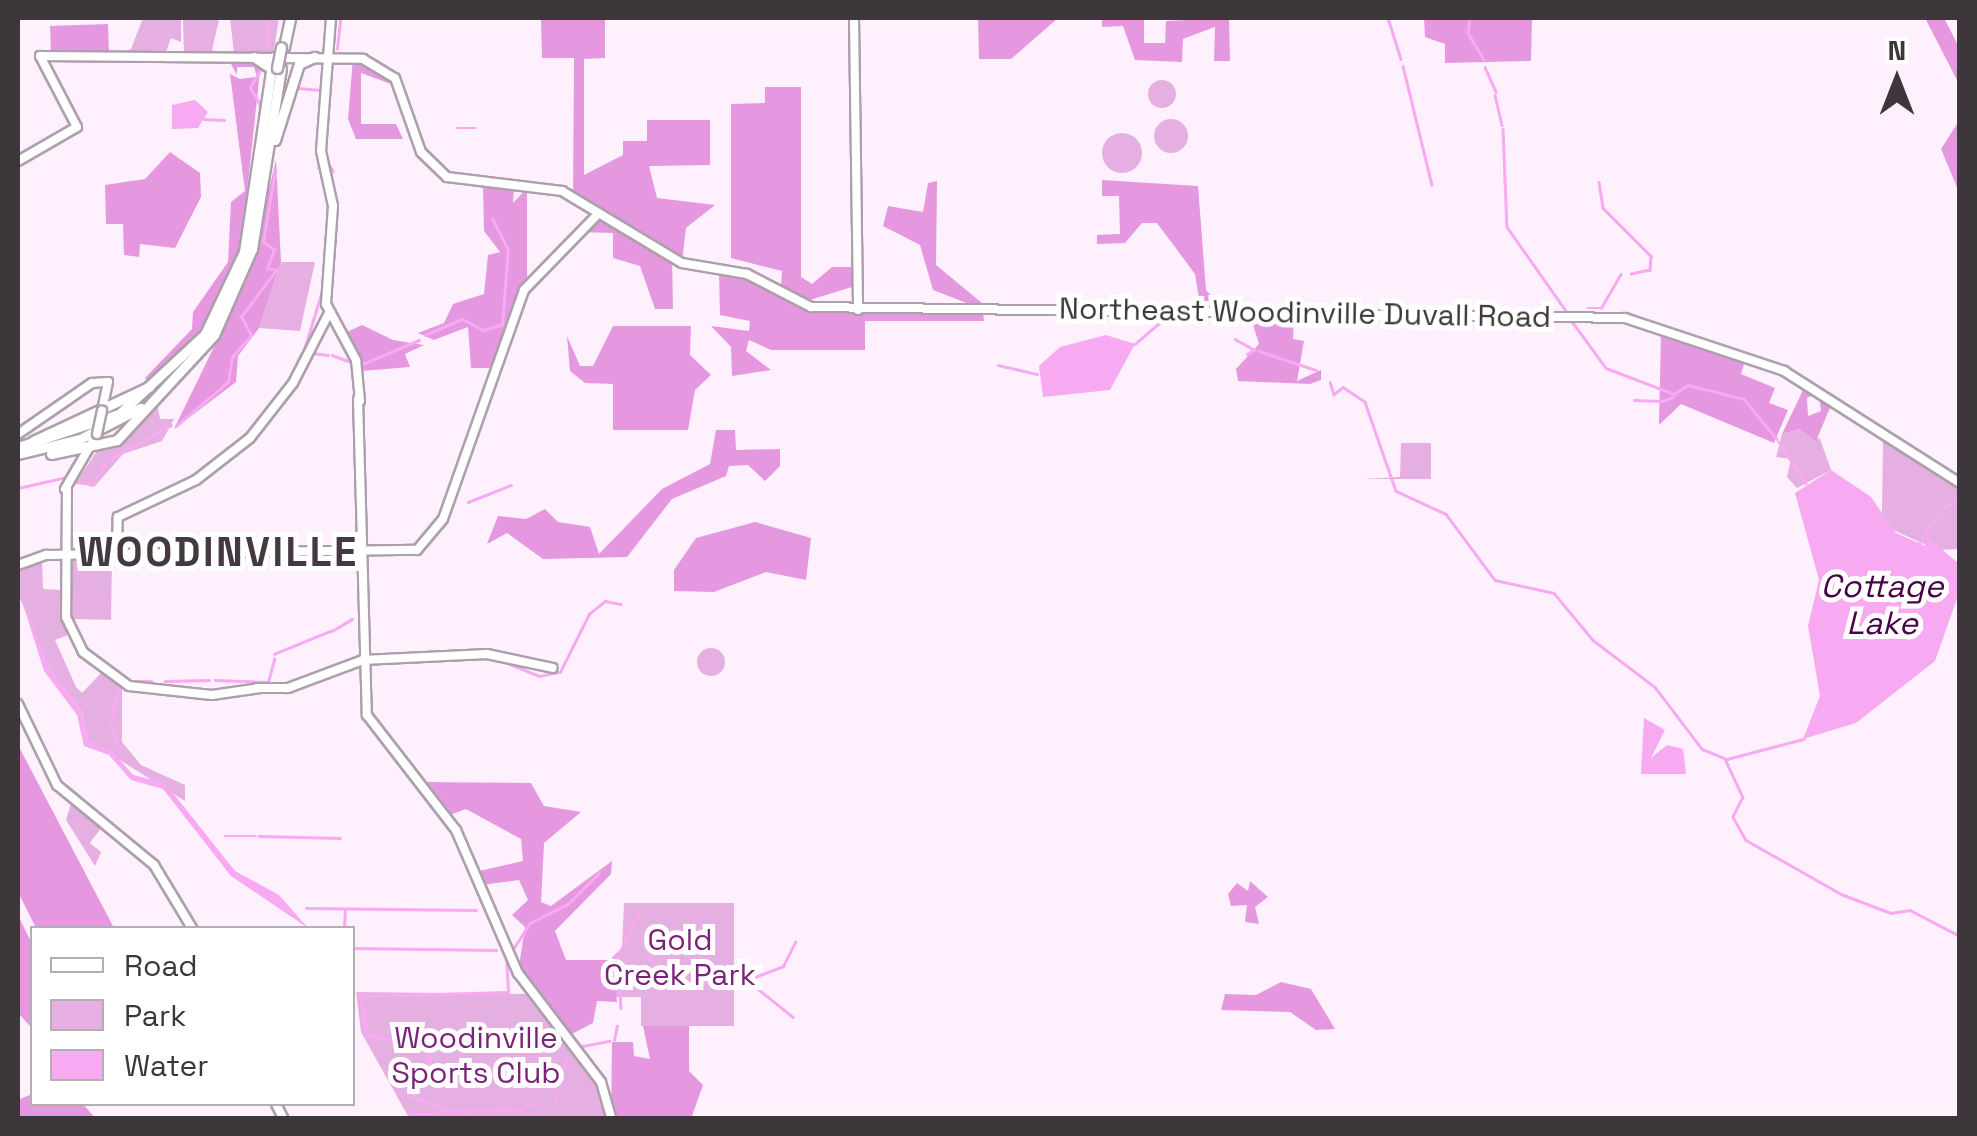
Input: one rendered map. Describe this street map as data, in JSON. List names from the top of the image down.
{
  "streets": {
    "main road": ["Northeast Woodinville Duvall Road"]
  },
  "districts": ["WOODINVILLE"],
  "water": ["Cottage Lake"],
  "parks": ["Gold Creek Park", "Woodinville Sports Club"],
  "legend": ["Road", "Park", "Water"],
  "north": "top"
}
